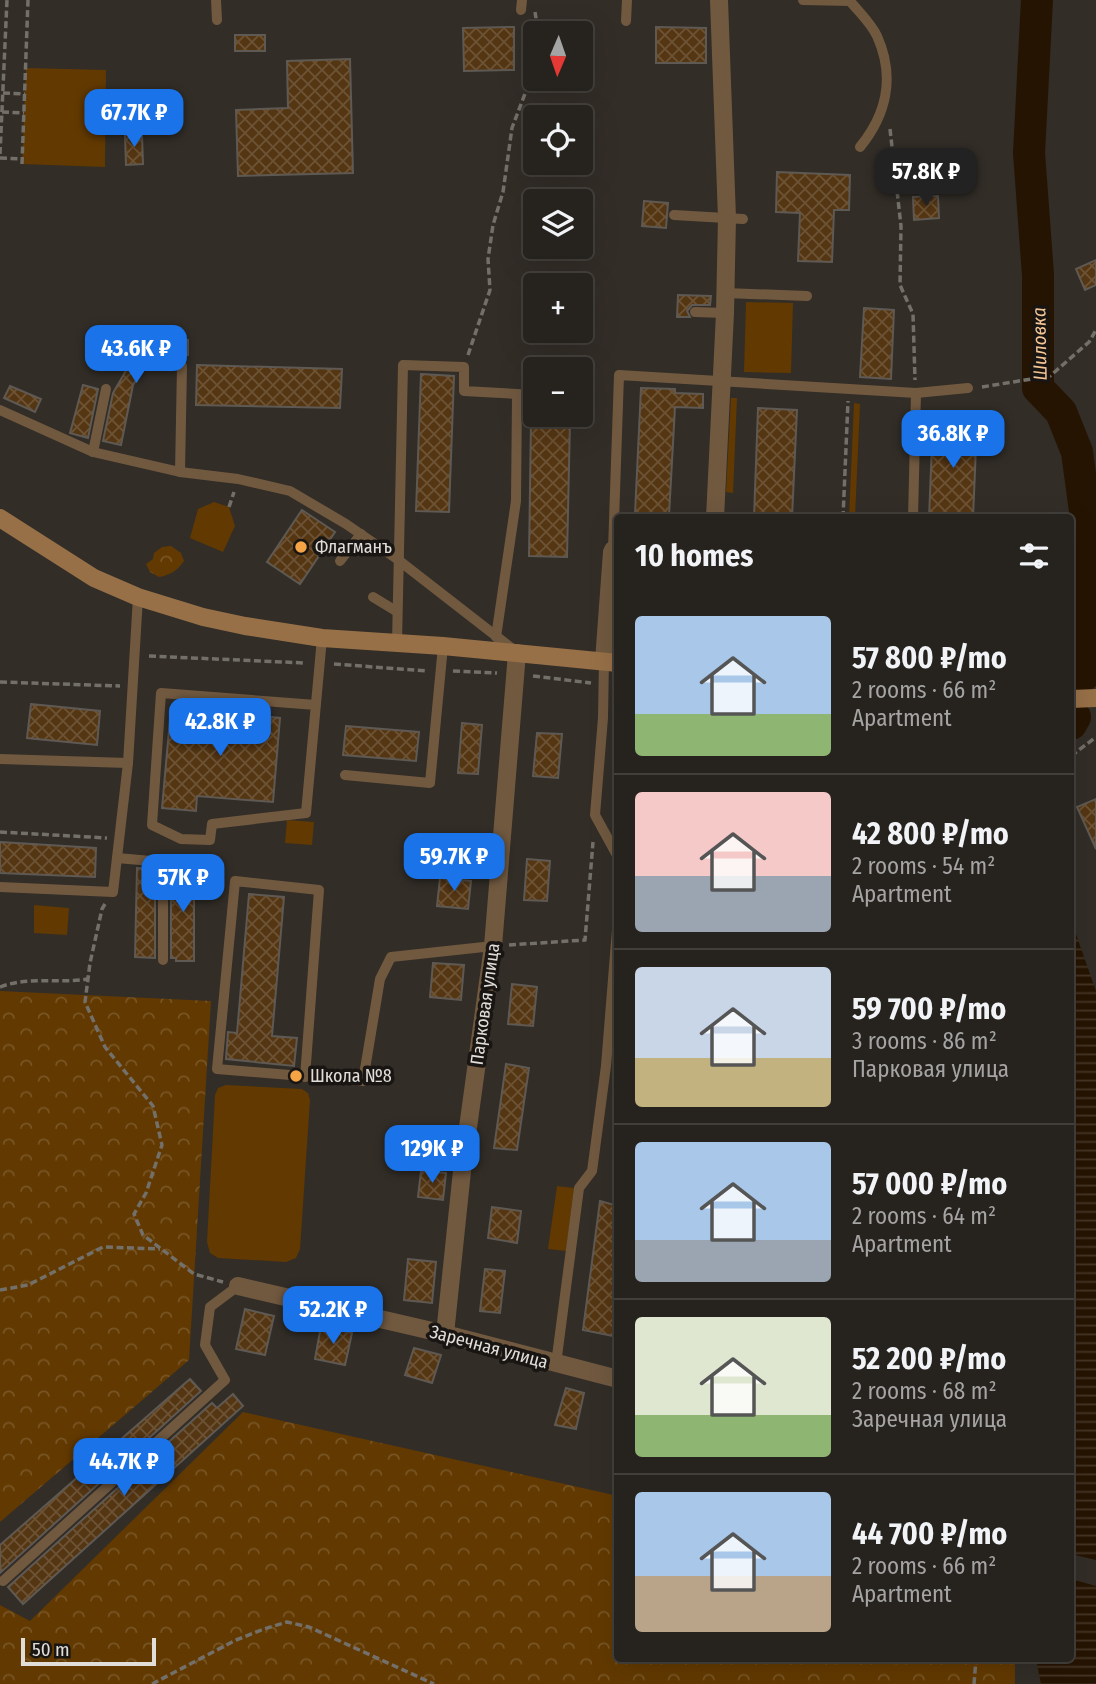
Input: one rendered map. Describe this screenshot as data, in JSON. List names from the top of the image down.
{
  "streets": {
    "street": ["Парковая улица", "Заречная улица"]
  },
  "crossings": [
    ["Парковая улица", "Заречная улица"]
  ],
  "water": ["Шиловка"],
  "places": ["Флагманъ", "Школа №8"],
  "scale_bar": "50 m",
  "north": "bottom",
  "page": {
    "map_buttons": ["+", "−"],
    "price": [
      "67.7K ₽",
      "57.8K ₽",
      "43.6K ₽",
      "36.8K ₽",
      "42.8K ₽",
      "59.7K ₽",
      "57K ₽",
      "129K ₽",
      "52.2K ₽",
      "44.7K ₽"
    ],
    "heading": "10 homes",
    "list": [
      {
        "name": "57 800 ₽/mo",
        "note": "2 rooms · 66 m² · Apartment"
      },
      {
        "name": "42 800 ₽/mo",
        "note": "2 rooms · 54 m² · Apartment"
      },
      {
        "name": "59 700 ₽/mo",
        "note": "3 rooms · 86 m² · Парковая улица"
      },
      {
        "name": "57 000 ₽/mo",
        "note": "2 rooms · 64 m² · Apartment"
      },
      {
        "name": "52 200 ₽/mo",
        "note": "2 rooms · 68 m² · Заречная улица"
      },
      {
        "name": "44 700 ₽/mo",
        "note": "2 rooms · 66 m² · Apartment"
      }
    ],
    "scale": "50 m"
  }
}
